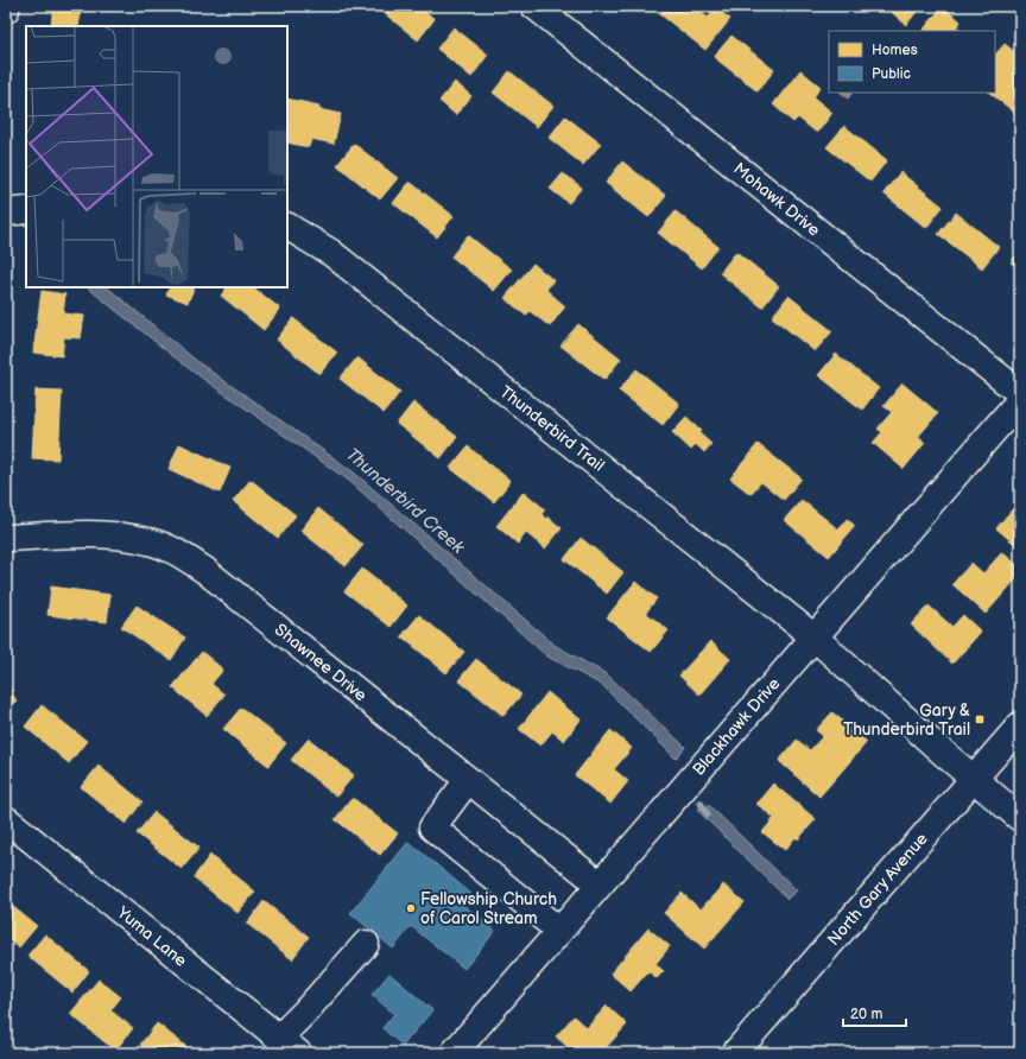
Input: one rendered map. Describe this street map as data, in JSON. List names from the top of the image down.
{
  "streets": {
    "street": [
      "Mohawk Drive",
      "Thunderbird Trail",
      "Shawnee Drive",
      "Blackhawk Drive",
      "North Gary Avenue",
      "Yuma Lane"
    ]
  },
  "crossings": [
    ["Thunderbird Trail", "Blackhawk Drive"],
    ["Thunderbird Trail", "North Gary Avenue"],
    ["Shawnee Drive", "Blackhawk Drive"]
  ],
  "water": ["Thunderbird Creek"],
  "places": {
    "transit": ["Gary & Thunderbird Trail"],
    "other": ["Fellowship Church of Carol Stream"]
  },
  "legend": ["Homes", "Public"],
  "scale_bar": "20 m"
}
